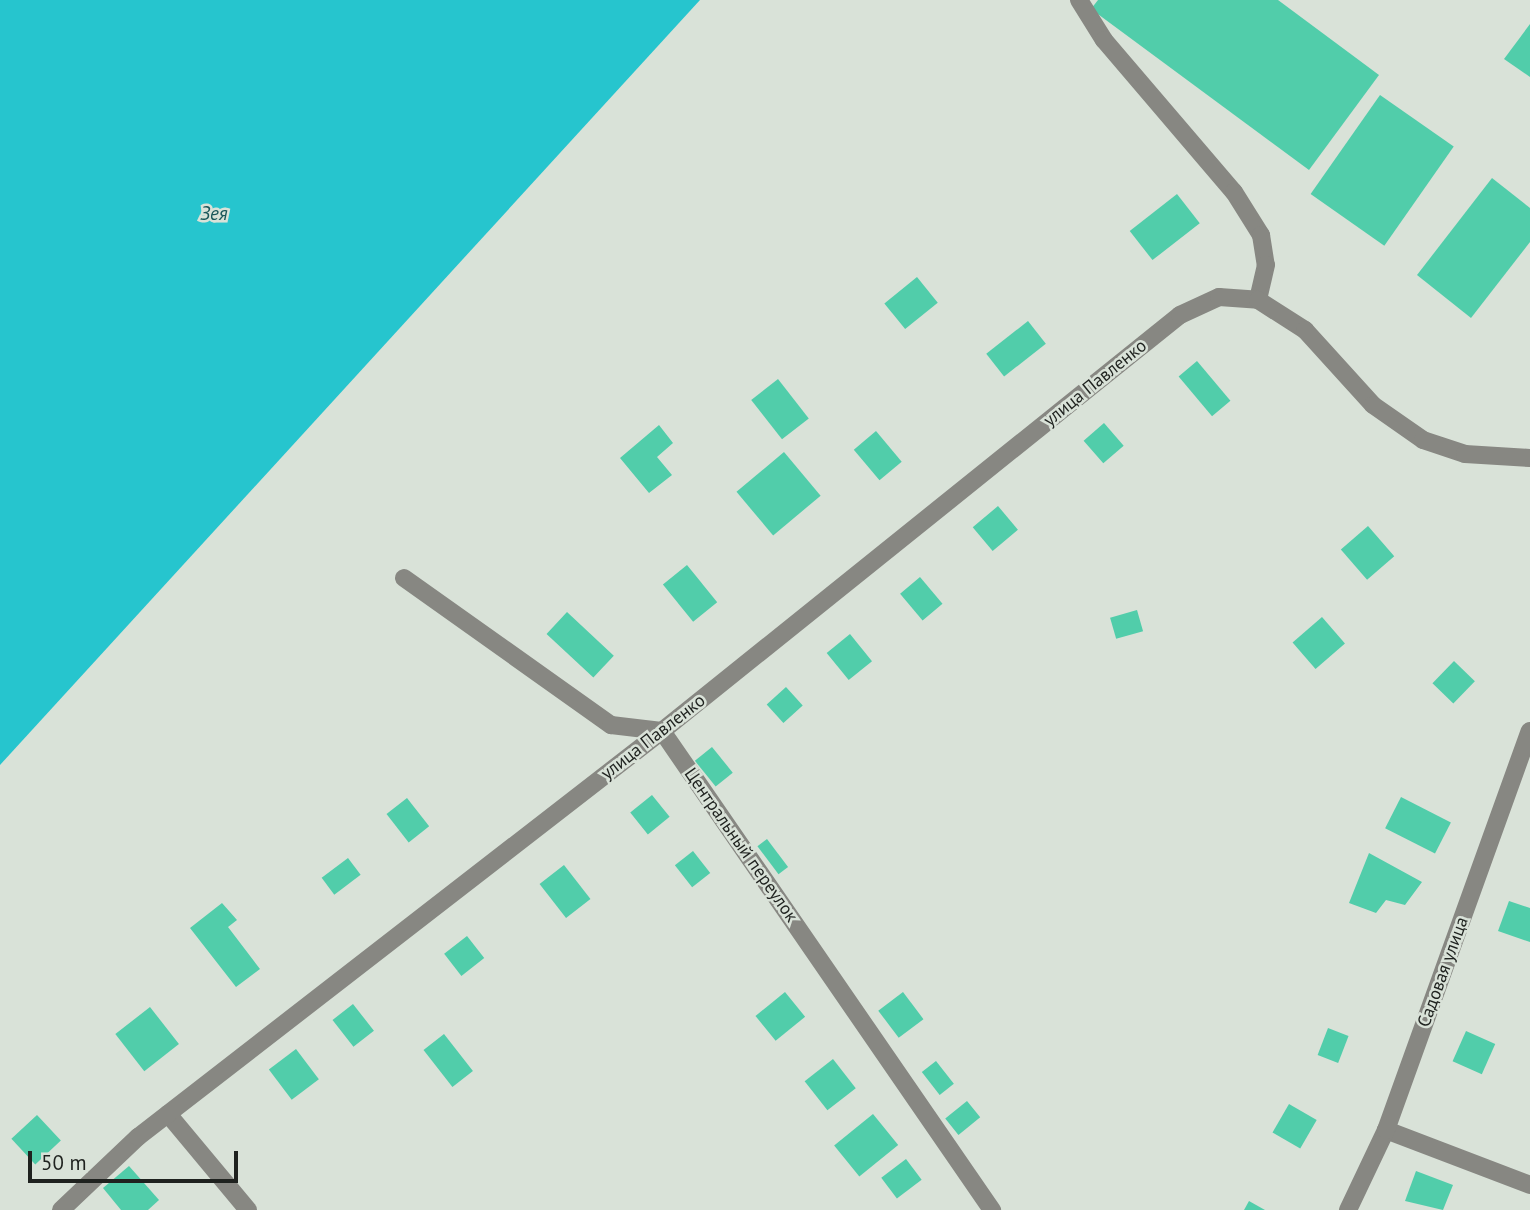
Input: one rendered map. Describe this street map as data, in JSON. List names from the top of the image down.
{
  "streets": {
    "street": ["улица Павленко", "Центральный переулок", "Садовая улица"]
  },
  "crossings": [
    ["улица Павленко", "Центральный переулок"]
  ],
  "water": ["Зея"],
  "scale_bar": "50 m"
}
